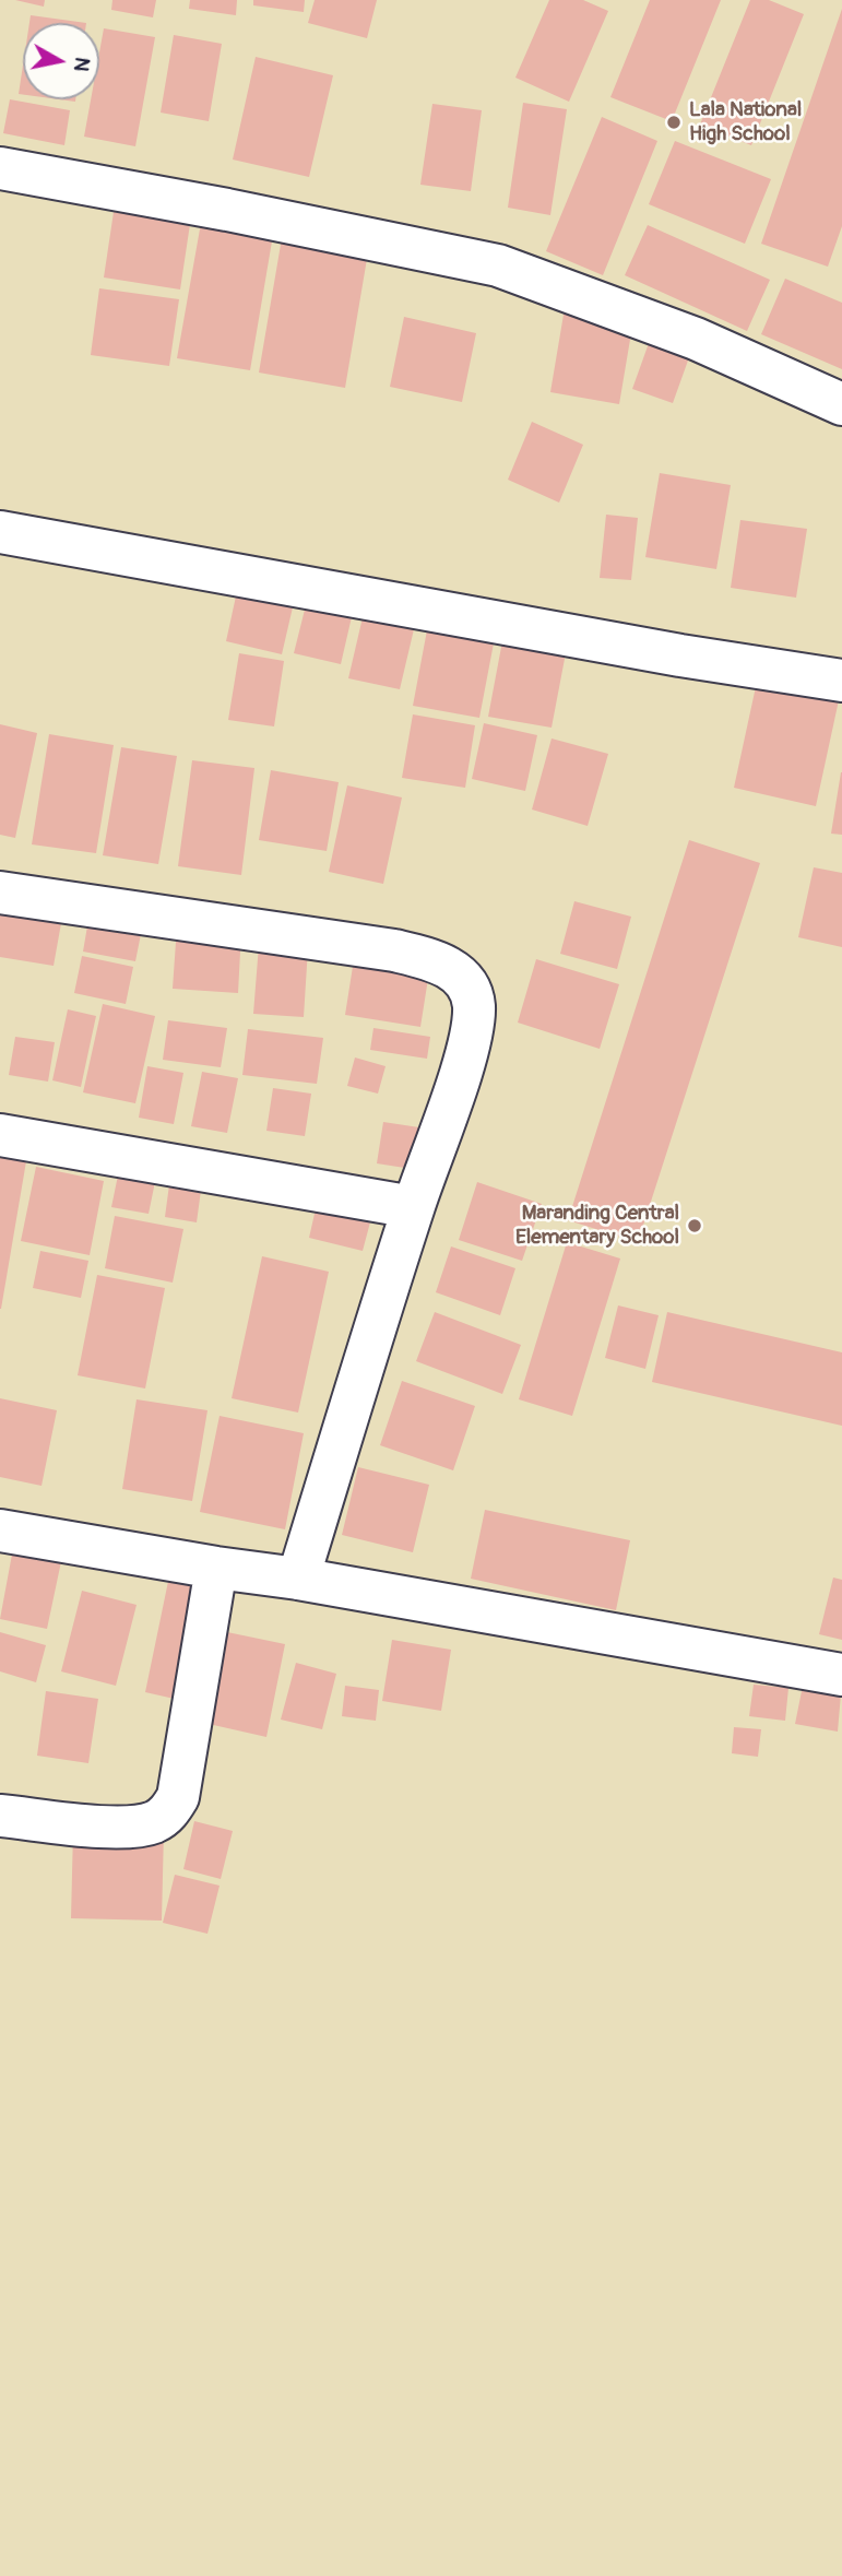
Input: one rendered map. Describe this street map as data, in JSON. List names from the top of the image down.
{
  "places": ["Lala National High School", "Maranding Central Elementary School"],
  "north": "right"
}
